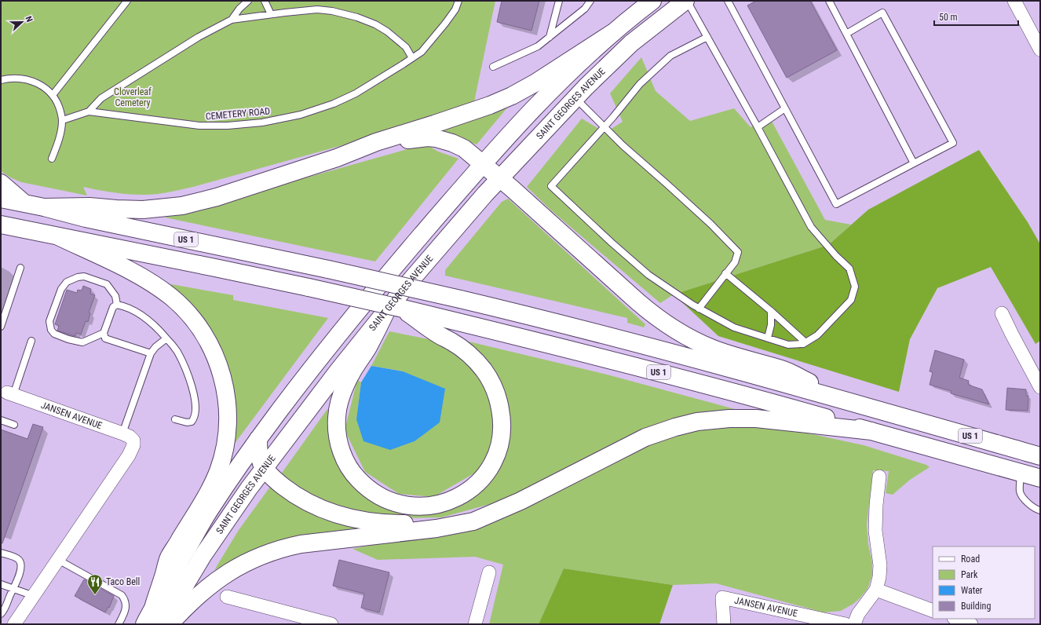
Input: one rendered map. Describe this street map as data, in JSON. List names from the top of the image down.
{
  "streets": {
    "main road": ["SAINT GEORGES AVENUE", "US 1"],
    "street": ["JANSEN AVENUE"],
    "lane": ["CEMETERY ROAD"]
  },
  "crossings": [
    ["SAINT GEORGES AVENUE", "US 1"]
  ],
  "parks": ["Cloverleaf Cemetery"],
  "places": {
    "restaurant": ["Taco Bell"]
  },
  "legend": [
    "Road",
    "Park",
    "Water",
    "Building"
  ],
  "scale_bar": "50 m",
  "north": "right"
}
